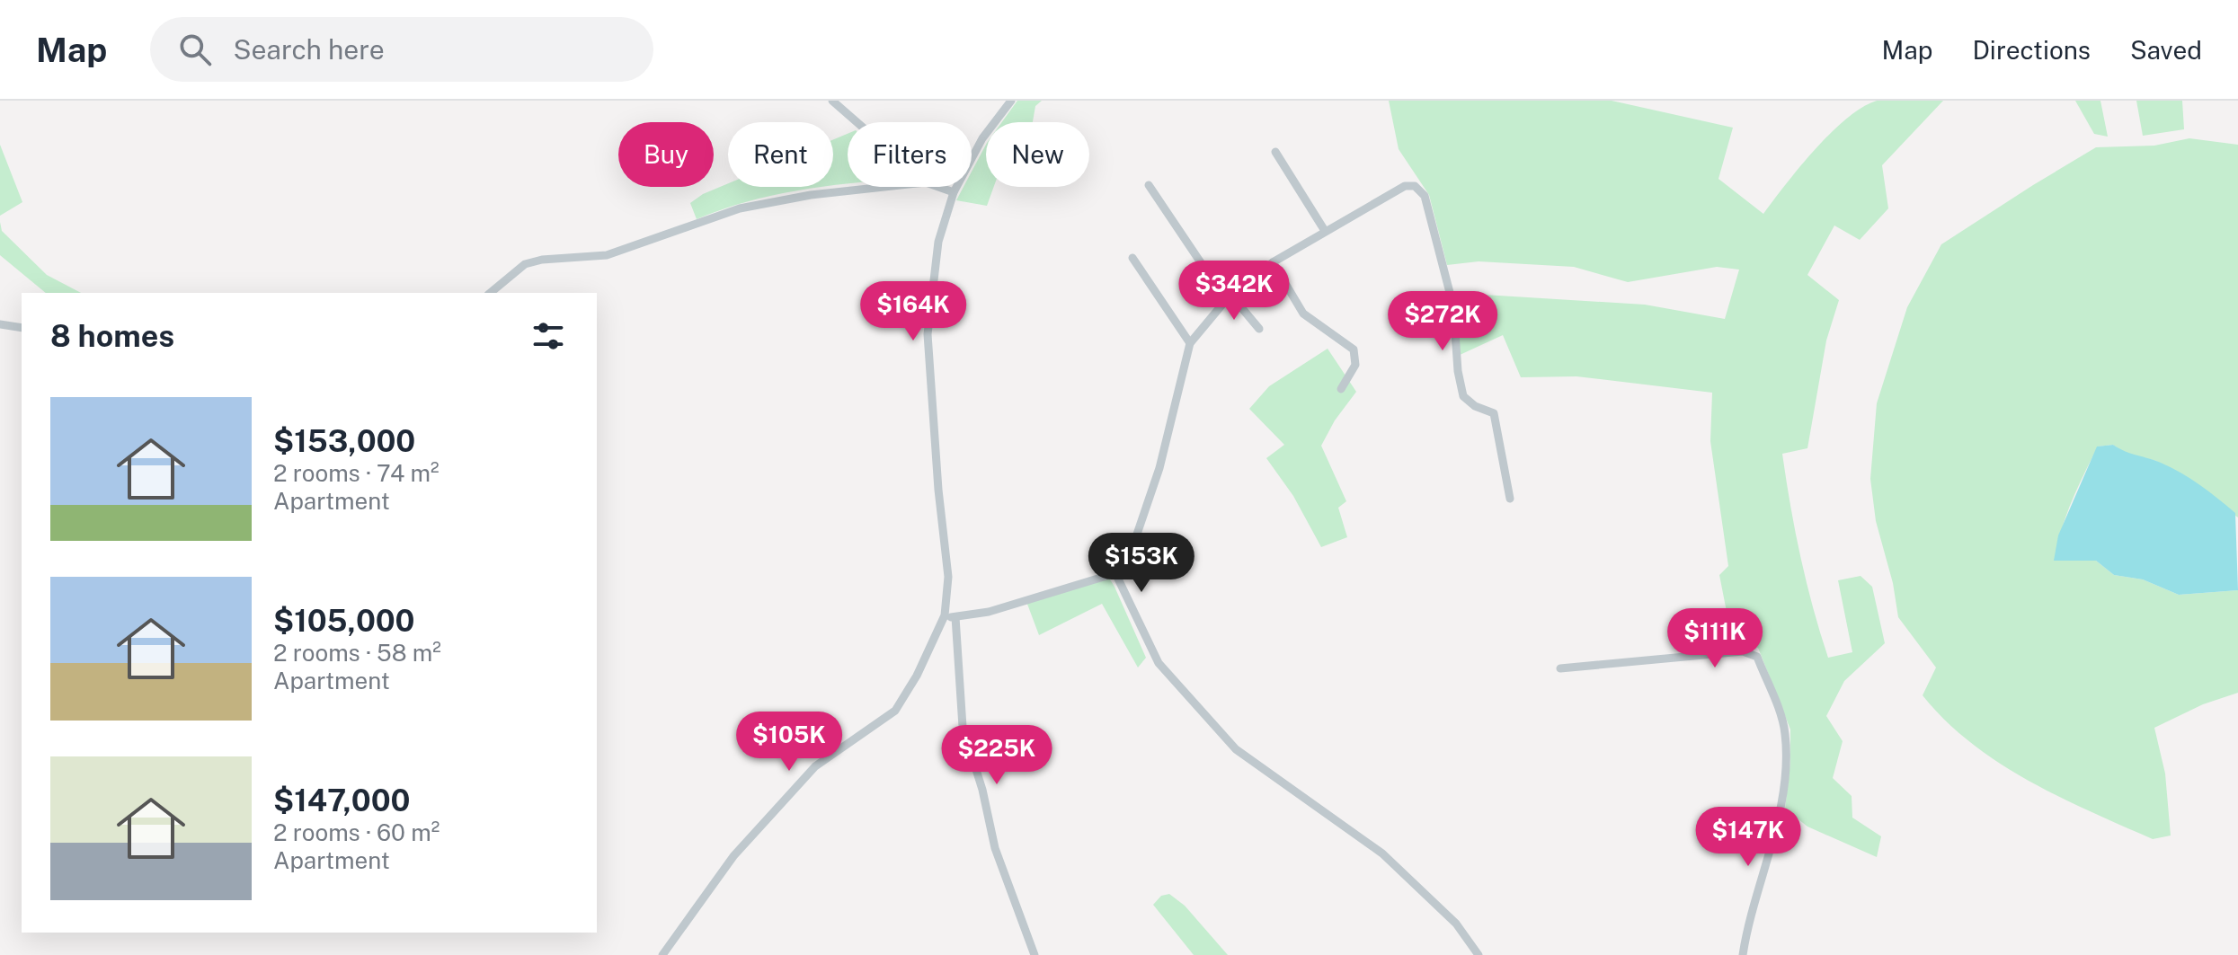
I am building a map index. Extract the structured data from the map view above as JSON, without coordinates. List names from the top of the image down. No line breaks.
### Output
{"page":{"header":"Map","search":"Search here","nav":["Map","Directions","Saved"],"chip":["Buy","Rent","Filters","New"],"price":["$342K","$164K","$272K","$153K","$111K","$105K","$225K","$147K"],"heading":"8 homes","list":[{"name":"$153,000","note":"2 rooms · 74 m² · Apartment"},{"name":"$105,000","note":"2 rooms · 58 m² · Apartment"},{"name":"$147,000","note":"2 rooms · 60 m² · Apartment"}]}}
